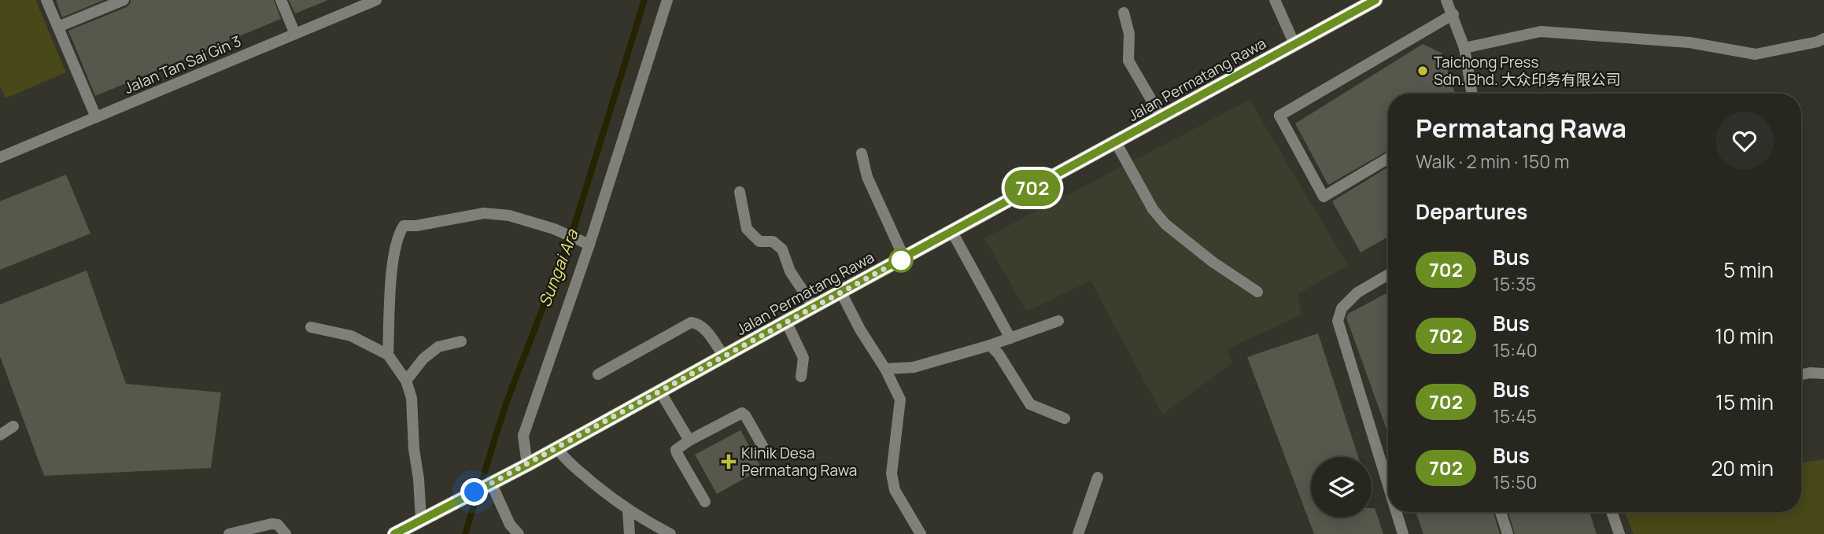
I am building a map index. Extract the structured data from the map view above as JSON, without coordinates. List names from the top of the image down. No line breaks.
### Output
{"streets":{"main road":["Jalan Permatang Rawa"],"street":["Jalan Tan Sai Gin 3"]},"water":["Sungai Ara"],"places":{"other":["Taichong Press Sdn. Bhd. 大众印务有限公司"],"health":["Klinik Desa Permatang Rawa"]},"lines":["bus line 702"],"page":{"on_map":"702","heading":[["Permatang Rawa","Walk · 2 min · 150 m"],"Departures"],"list":[{"mark":"702","name":"Bus","note":"15:35","value":"5 min"},{"mark":"702","name":"Bus","note":"15:40","value":"10 min"},{"mark":"702","name":"Bus","note":"15:45","value":"15 min"},{"mark":"702","name":"Bus","note":"15:50","value":"20 min"}]}}
